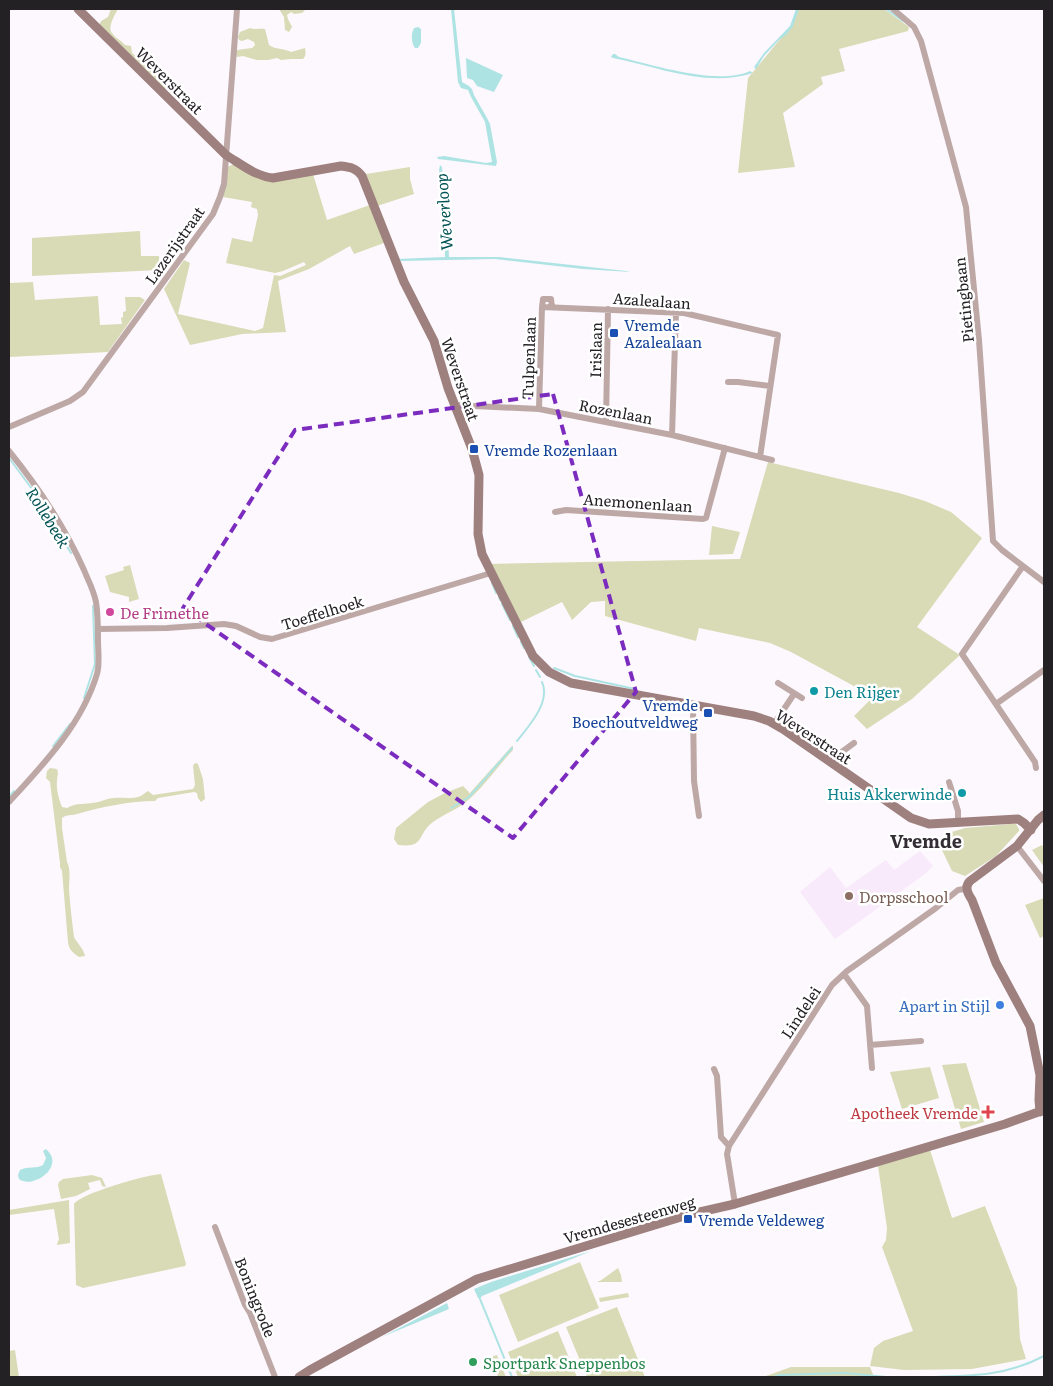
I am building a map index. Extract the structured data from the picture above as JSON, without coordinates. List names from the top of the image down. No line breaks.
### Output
{"streets":{"street":["Weverstraat","Lazerijstraat","Azalealaan","Pietingbaan","Irislaan","Tulpenlaan","Rozenlaan","Anemonenlaan","Toeffelhoek","Lindelei","Vremdesesteenweg","Boningrode"]},"crossings":[["Weverstraat","Lazerijstraat"],["Weverstraat","Rozenlaan"],["Weverstraat","Toeffelhoek"],["Azalealaan","Irislaan"],["Azalealaan","Tulpenlaan"],["Irislaan","Rozenlaan"],["Tulpenlaan","Rozenlaan"],["Rozenlaan","Anemonenlaan"]],"districts":["Vremde"],"water":["Weverloop","Rollebeek"],"places":{"transit":["Vremde Azalealaan","Vremde Rozenlaan","Vremde Boechoutveldweg","Vremde Veldeweg"],"other":["De Frimethe","Den Rijger","Huis Akkerwinde","Dorpsschool","Apart in Stijl","Sportpark Sneppenbos"],"health":["Apotheek Vremde"]}}
